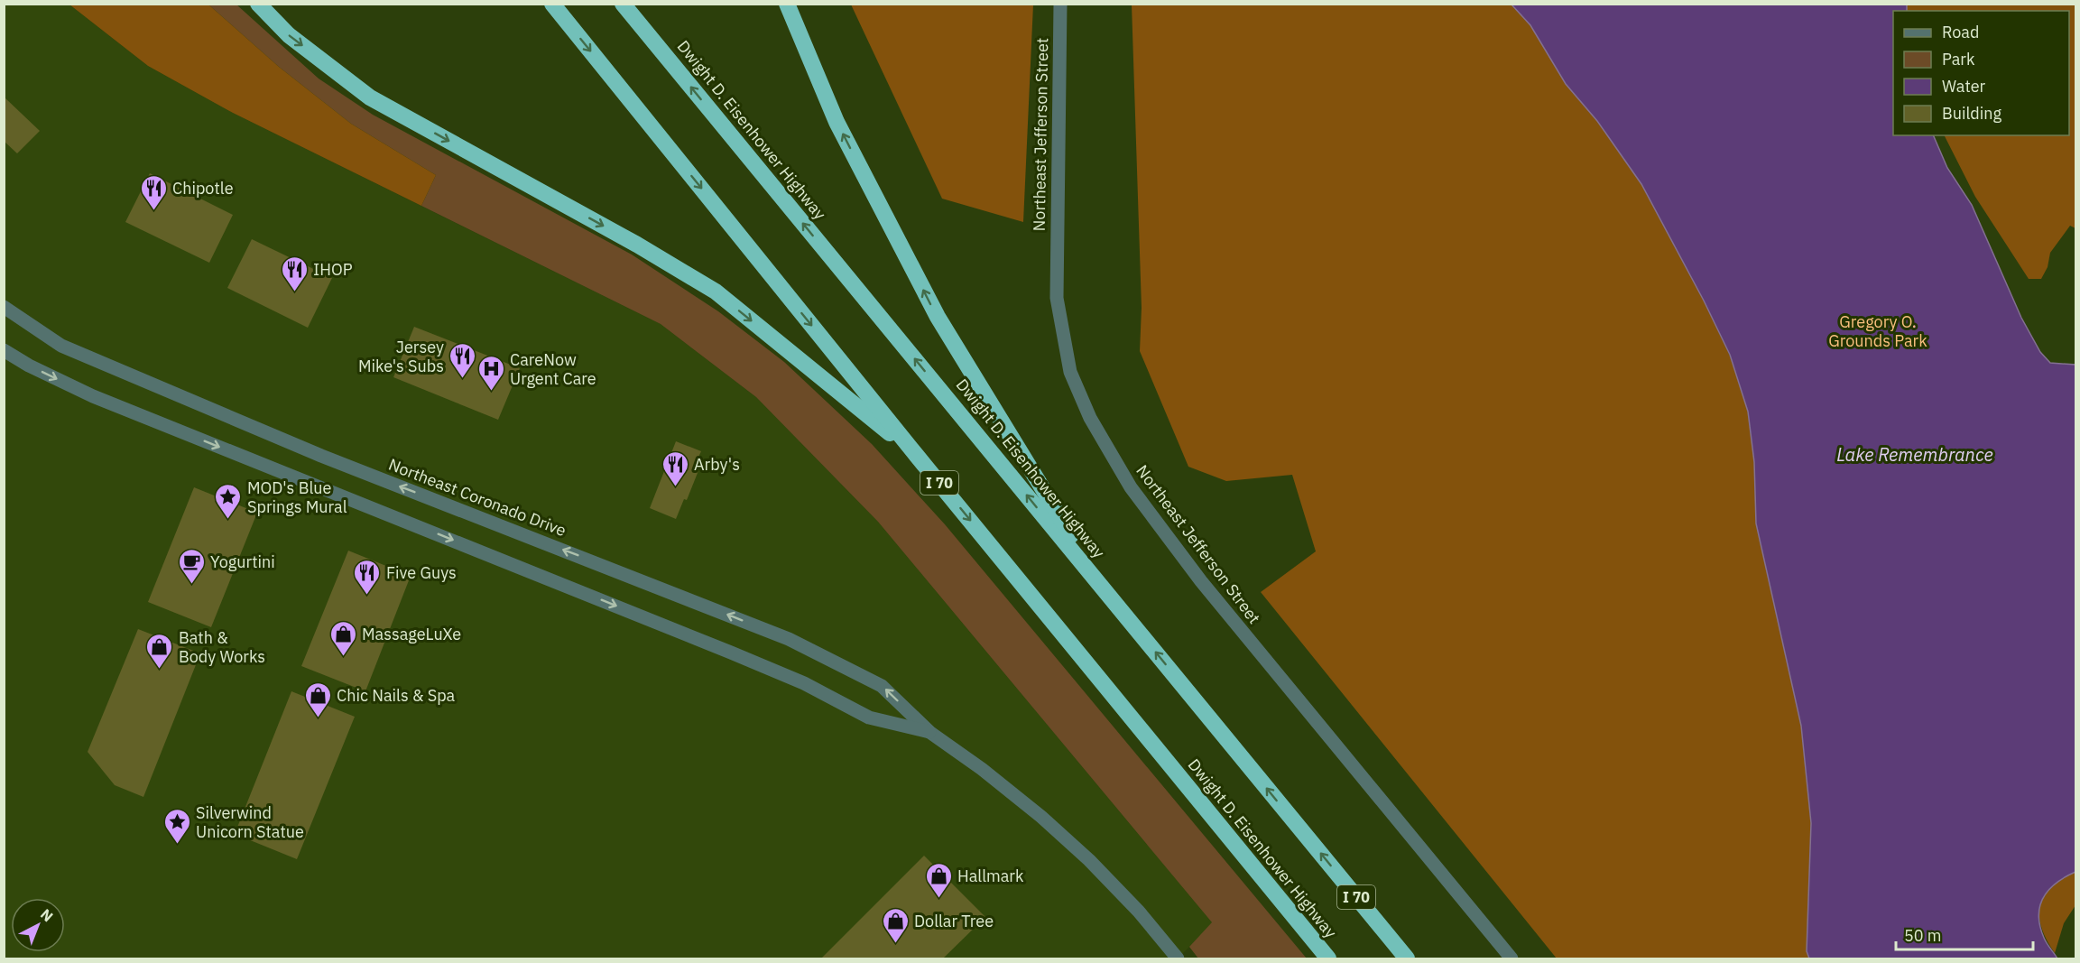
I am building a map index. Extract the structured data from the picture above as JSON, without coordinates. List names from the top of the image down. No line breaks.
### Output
{"streets":{"highway":["Dwight D. Eisenhower Highway","I 70"],"street":["Northeast Jefferson Street","Northeast Coronado Drive"]},"water":["Lake Remembrance"],"parks":["Gregory O. Grounds Park"],"places":{"restaurant":["Chipotle","IHOP","Jersey Mike's Subs","Arby's","Five Guys"],"hospital":["CareNow Urgent Care"],"place":["MOD's Blue Springs Mural","Silverwind Unicorn Statue"],"cafe":["Yogurtini"],"shop":["MassageLuXe","Bath & Body Works","Chic Nails & Spa","Hallmark","Dollar Tree"]},"legend":["Road","Park","Water","Building"],"scale_bar":"50 m","north":"top right"}
